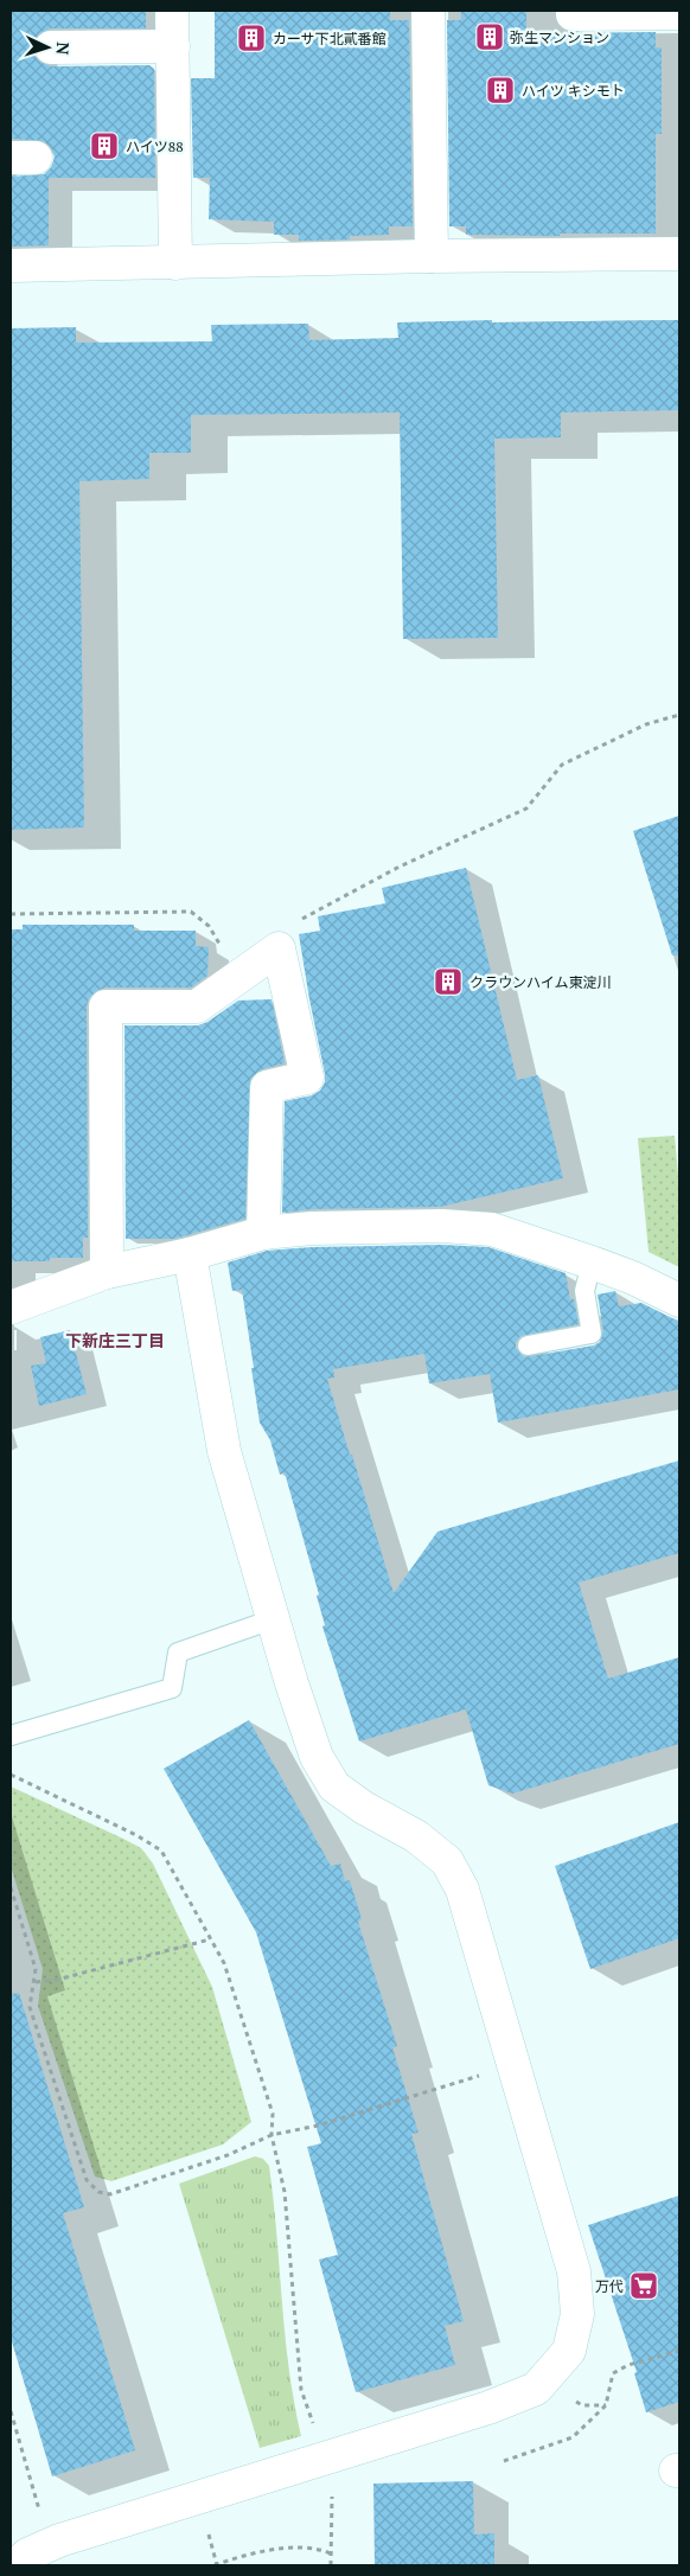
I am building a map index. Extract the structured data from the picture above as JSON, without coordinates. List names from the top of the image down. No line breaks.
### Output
{"districts":["下新庄三丁目"],"places":{"building":["弥生マンション","カーサ下北貳番館","ハイツ キシモト","ハイツ88","クラウンハイム東淀川"],"supermarket":["万代"]},"north":"right"}
